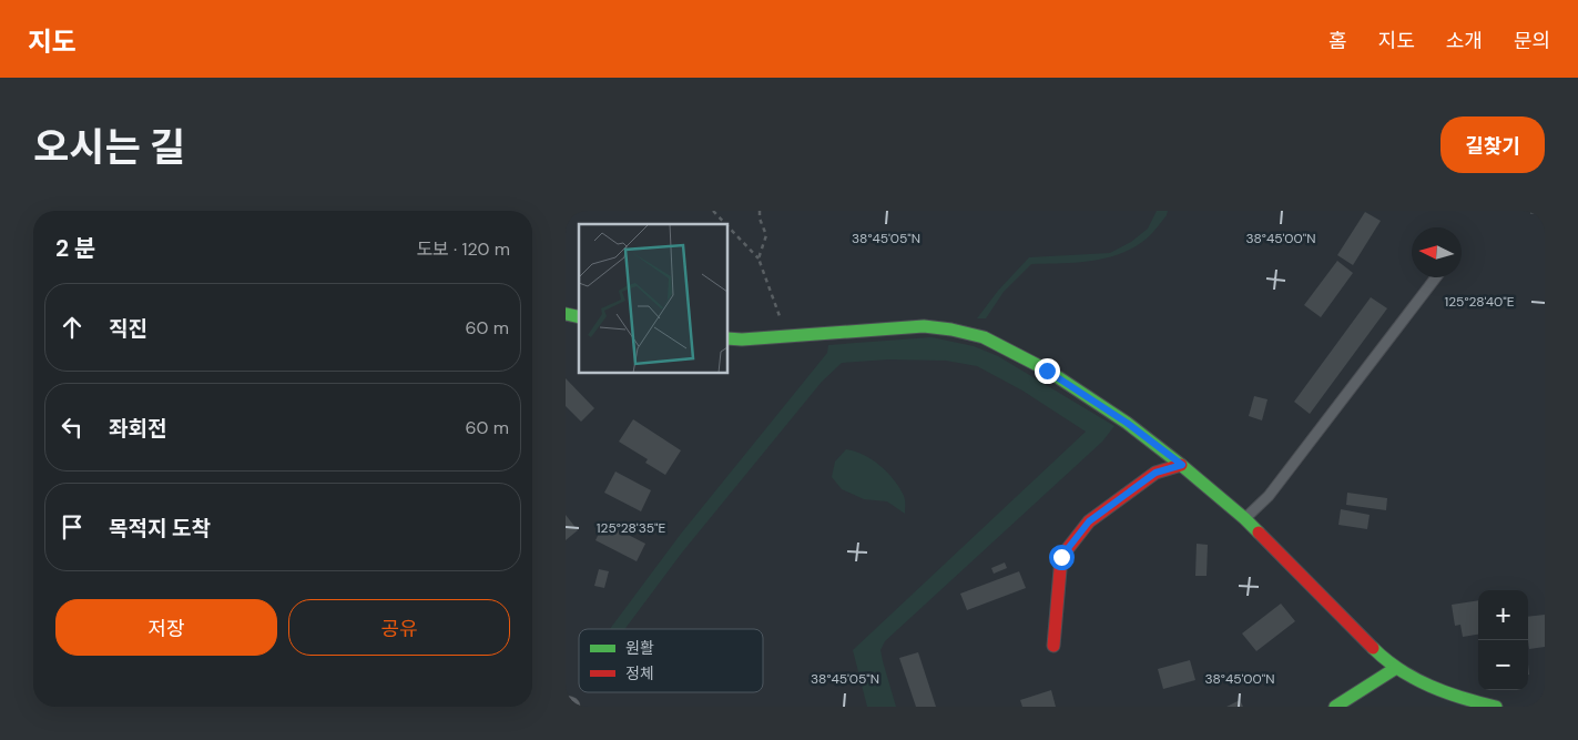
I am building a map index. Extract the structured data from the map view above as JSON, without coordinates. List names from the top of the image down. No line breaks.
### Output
{"legend":["원활","정체"],"north":"left","page":{"header":"지도","nav":["홈","지도","소개","문의"],"title":"오시는 길","buttons":["길찾기",["저장","공유"]],"heading":["2 분","도보 · 120 m"],"list":[["직진","60 m"],["좌회전","60 m"],"목적지 도착"],"map_buttons":["+","−"]},"coordinates":["38°45'05\"N","38°45'00\"N","125°28'40\"E","125°28'35\"E"]}
